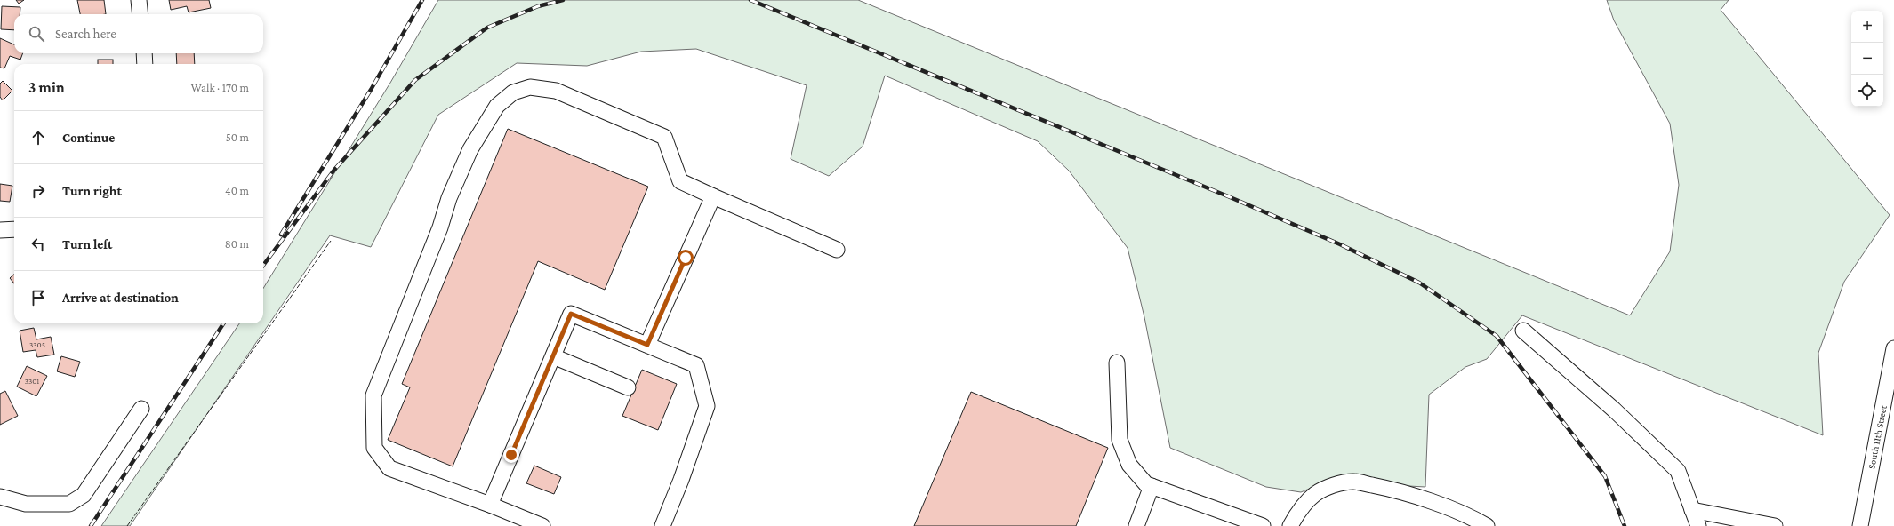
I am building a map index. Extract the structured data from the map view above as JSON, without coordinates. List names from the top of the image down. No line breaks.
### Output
{"streets":{"street":["South 11th Street"]},"house_numbers":["3305","3301"],"page":{"map_buttons":["+","−"],"search":"Search here","heading":["3 min","Walk · 170 m"],"list":[["Continue","50 m"],["Turn right","40 m"],["Turn left","80 m"],"Arrive at destination"]}}
